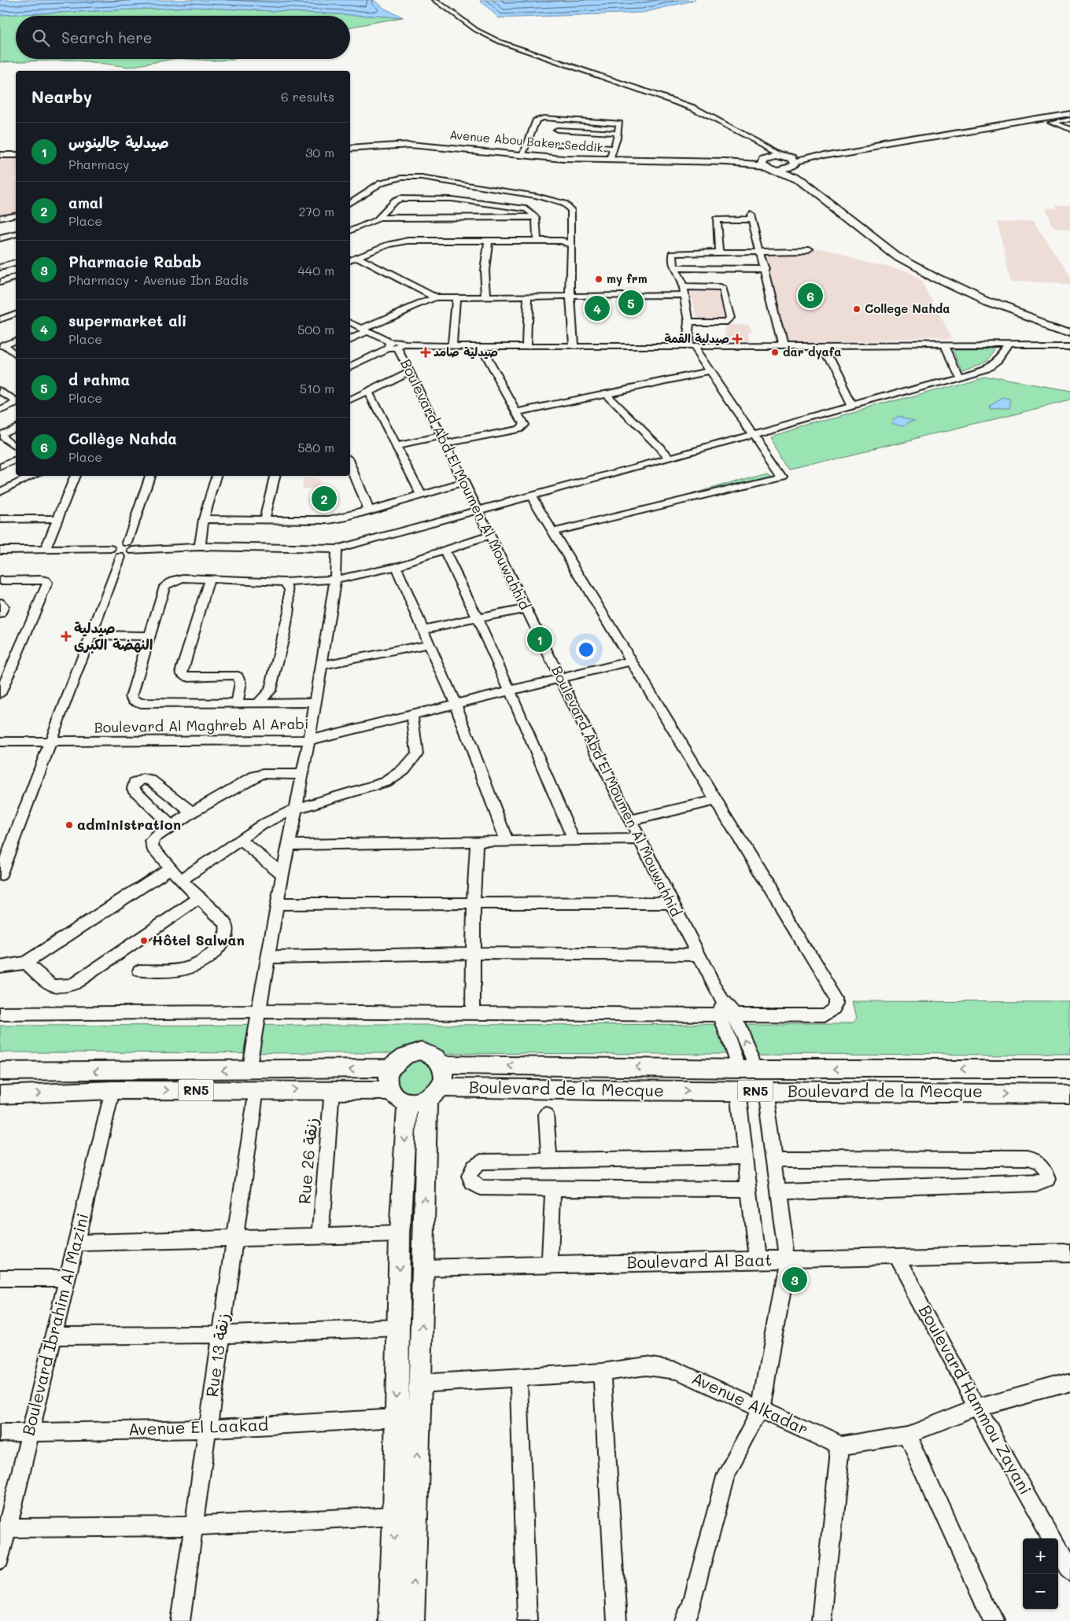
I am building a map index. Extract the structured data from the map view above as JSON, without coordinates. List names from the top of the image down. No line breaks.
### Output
{"streets":{"main road":["Avenue Abou Baker Seddik","Boulevard de la Mecque","RN5"],"street":["Boulevard Abd El Moumen Al Mouwahhid","Boulevard Al Maghreb Al Arabi","Rue 26 زنقة","Boulevard Al Baat","Boulevard Ibrahim Al Mazini","Rue 13 زنقة","Boulevard Hammou Zayani","Avenue Alkadar","Avenue El Laakad"]},"crossings":[["Boulevard Abd El Moumen Al Mouwahhid","Boulevard Al Maghreb Al Arabi"],["Boulevard Abd El Moumen Al Mouwahhid","Boulevard de la Mecque"],["Boulevard de la Mecque","RN5"],["Boulevard de la Mecque","Rue 26 زنقة"],["Boulevard de la Mecque","Boulevard Ibrahim Al Mazini"],["Boulevard de la Mecque","Rue 13 زنقة"],["Boulevard Al Baat","Boulevard Hammou Zayani"],["Boulevard Ibrahim Al Mazini","Avenue El Laakad"],["Rue 13 زنقة","Avenue El Laakad"]],"places":{"other":["my frm","College Nahda","dar dyafa","administration","Hôtel Salwan"],"health":["صيدلية القمة","صيدلية صامد","صيدلية النهضة الكبرى"]},"page":{"search":"Search here","heading":["Nearby","6 results"],"list":[{"mark":"1","name":"صيدلية جالينوس","note":"Pharmacy","value":"30 m"},{"mark":"2","name":"amal","note":"Place","value":"270 m"},{"mark":"3","name":"Pharmacie Rabab","note":"Pharmacy · Avenue Ibn Badis","value":"440 m"},{"mark":"4","name":"supermarket ali","note":"Place","value":"500 m"},{"mark":"5","name":"d rahma","note":"Place","value":"510 m"},{"mark":"6","name":"Collège Nahda","note":"Place","value":"580 m"}],"pins":["6","5","4","2","1","3"],"map_buttons":["+","−"]}}
